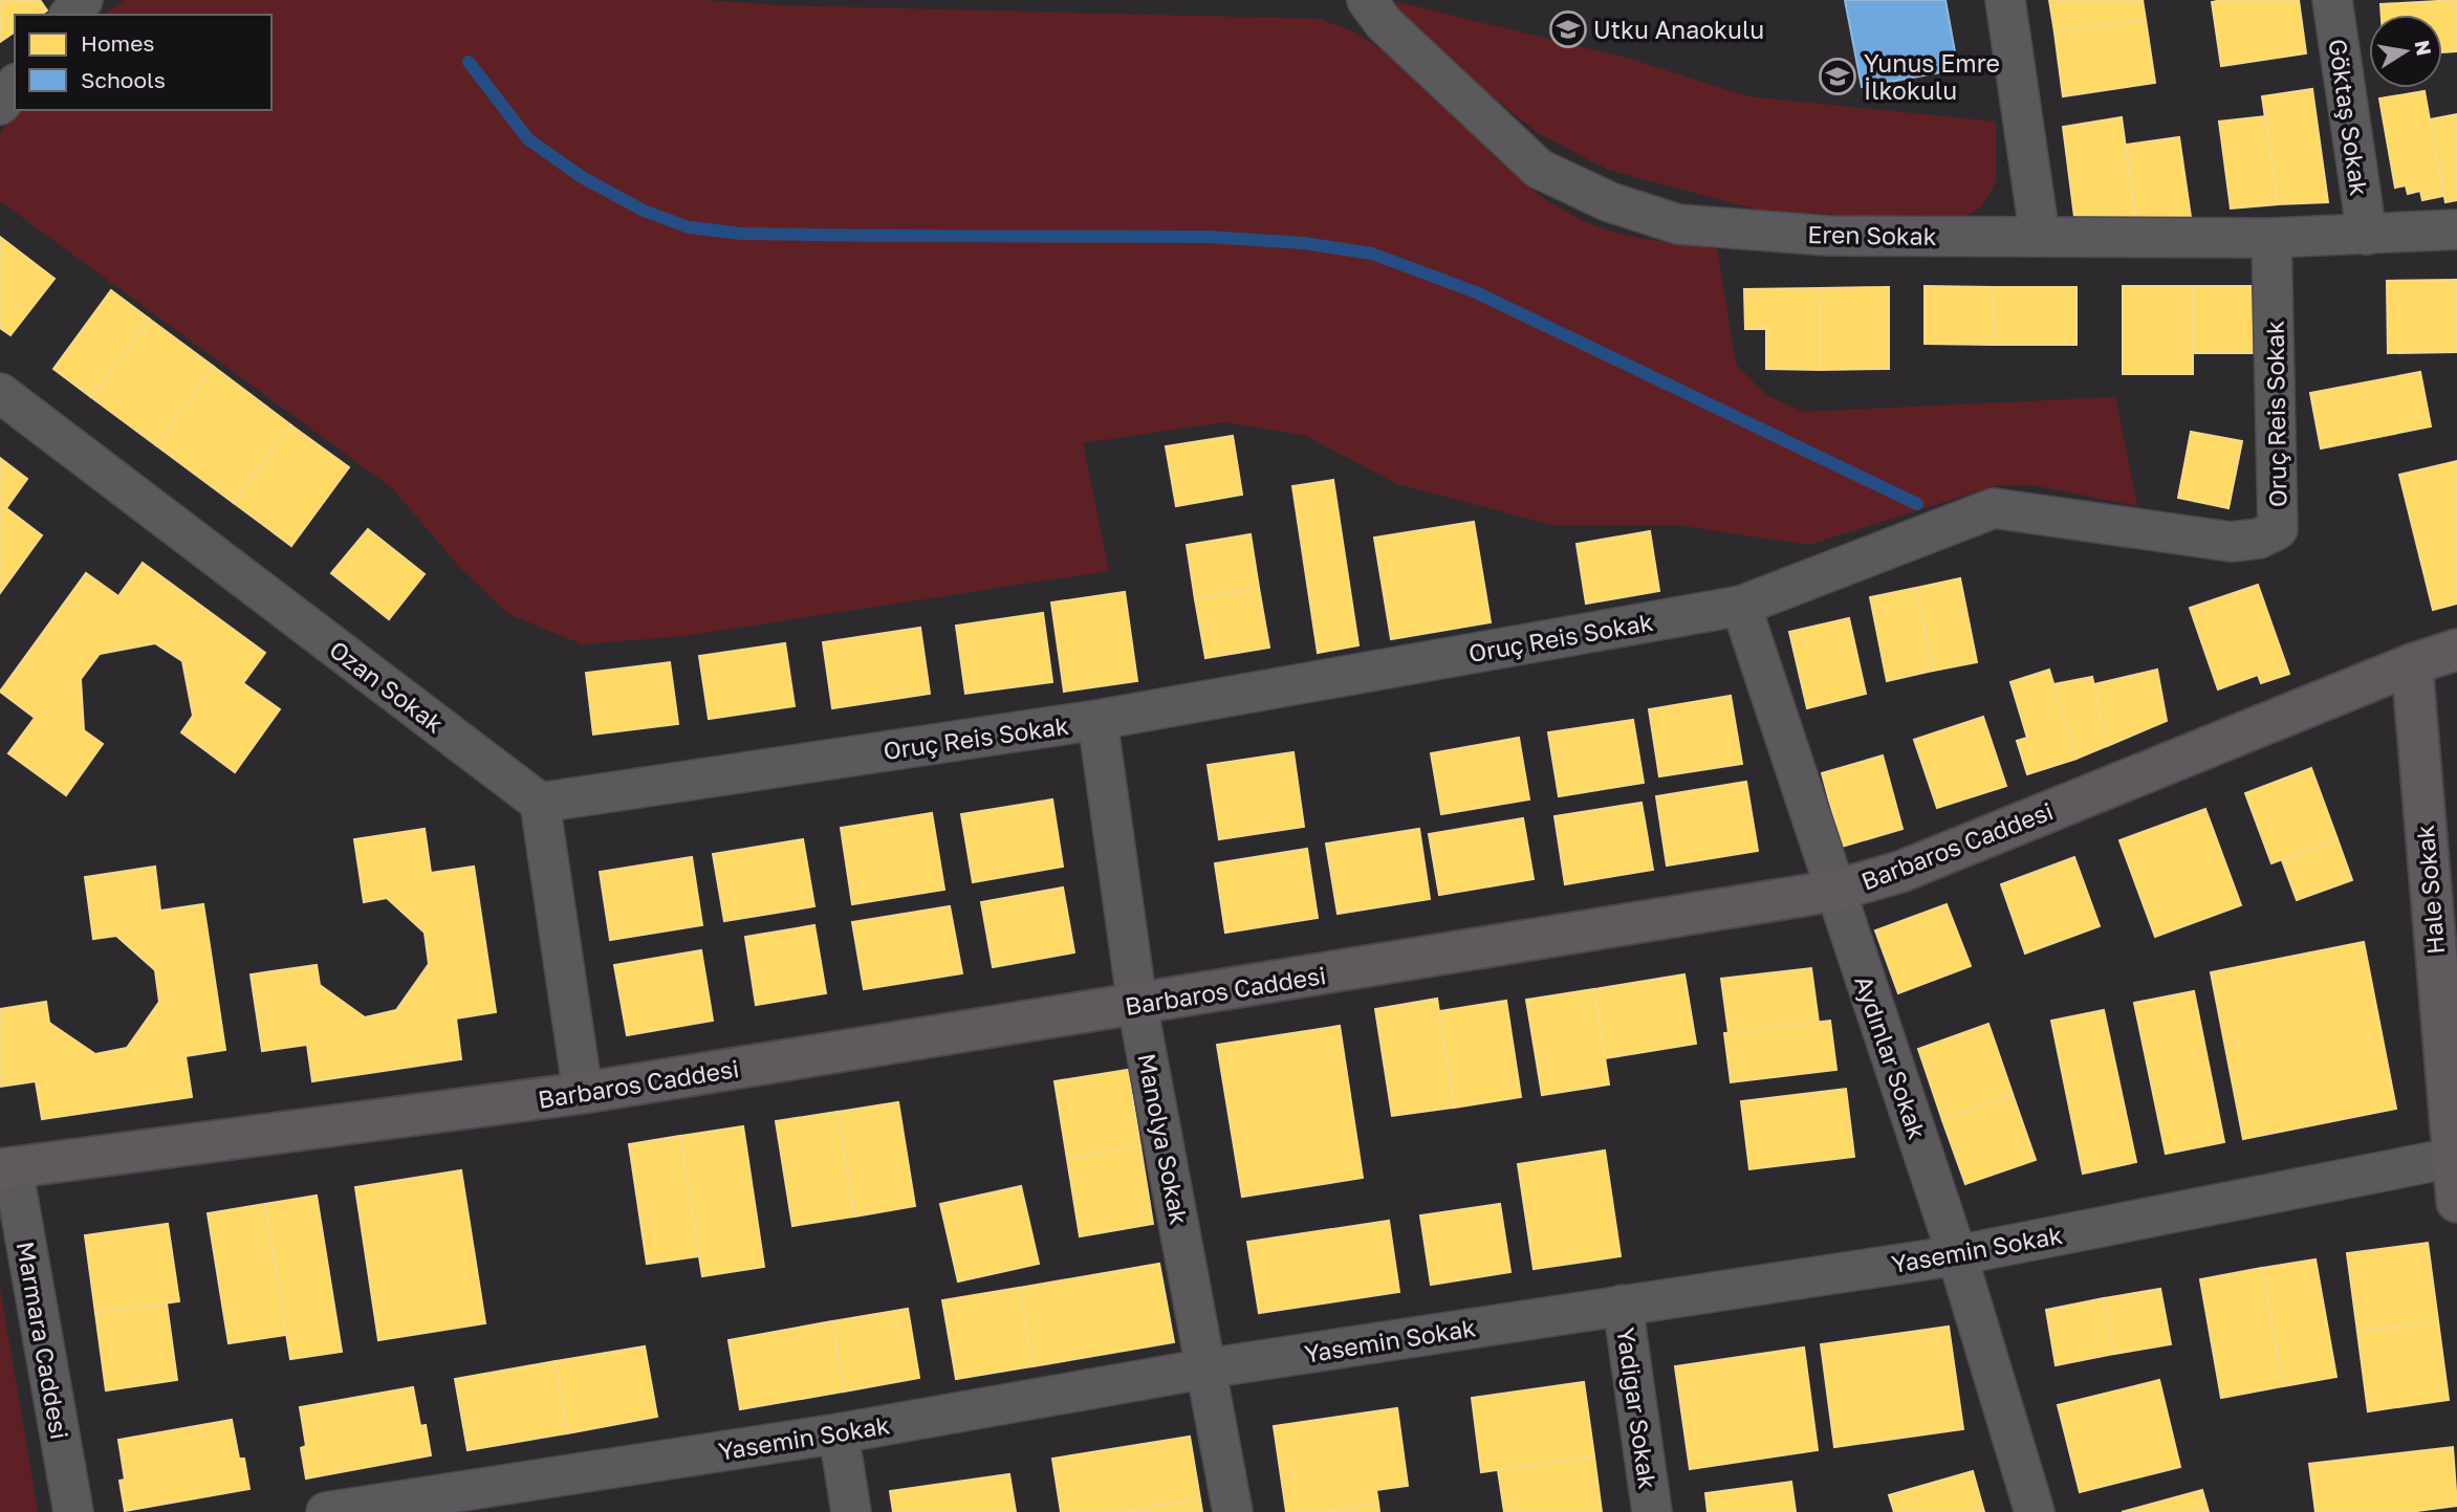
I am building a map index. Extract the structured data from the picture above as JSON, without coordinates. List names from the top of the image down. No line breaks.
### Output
{"streets":{"street":["Göktaş Sokak","Eren Sokak","Oruç Reis Sokak","Ozan Sokak","Barbaros Caddesi","Hale Sokak","Aydınlar Sokak","Manolya Sokak","Yasemin Sokak","Marmara Caddesi","Yadigar Sokak"]},"crossings":[["Göktaş Sokak","Eren Sokak"],["Eren Sokak","Oruç Reis Sokak"],["Oruç Reis Sokak","Ozan Sokak"],["Oruç Reis Sokak","Aydınlar Sokak"],["Oruç Reis Sokak","Manolya Sokak"],["Barbaros Caddesi","Hale Sokak"],["Barbaros Caddesi","Aydınlar Sokak"],["Barbaros Caddesi","Manolya Sokak"],["Barbaros Caddesi","Marmara Caddesi"],["Hale Sokak","Yasemin Sokak"],["Aydınlar Sokak","Yasemin Sokak"],["Manolya Sokak","Yasemin Sokak"],["Yasemin Sokak","Yadigar Sokak"]],"places":{"school or university":["Utku Anaokulu","Yunus Emre İlkokulu"]},"legend":["Homes","Schools"],"north":"right"}
